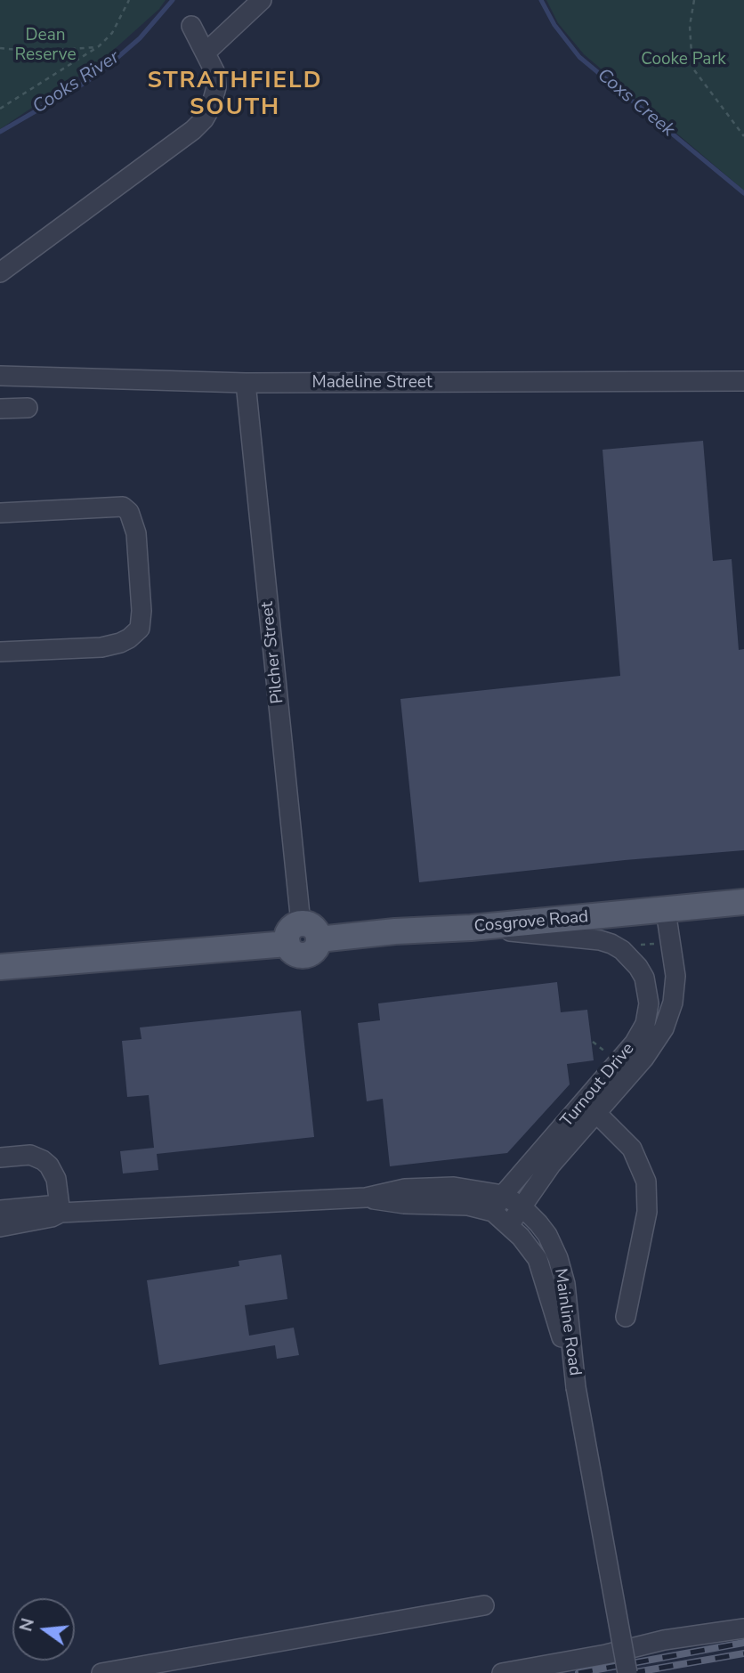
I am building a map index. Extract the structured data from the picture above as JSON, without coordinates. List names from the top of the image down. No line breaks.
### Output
{"streets":{"main road":["Cosgrove Road"],"street":["Madeline Street","Pilcher Street","Turnout Drive","Mainline Road"]},"crossings":[["Madeline Street","Pilcher Street"],["Pilcher Street","Cosgrove Road"],["Cosgrove Road","Turnout Drive"],["Turnout Drive","Mainline Road"]],"districts":["STRATHFIELD SOUTH"],"water":["Cooks River","Coxs Creek"],"parks":["Dean Reserve","Cooke Park"],"north":"left"}
